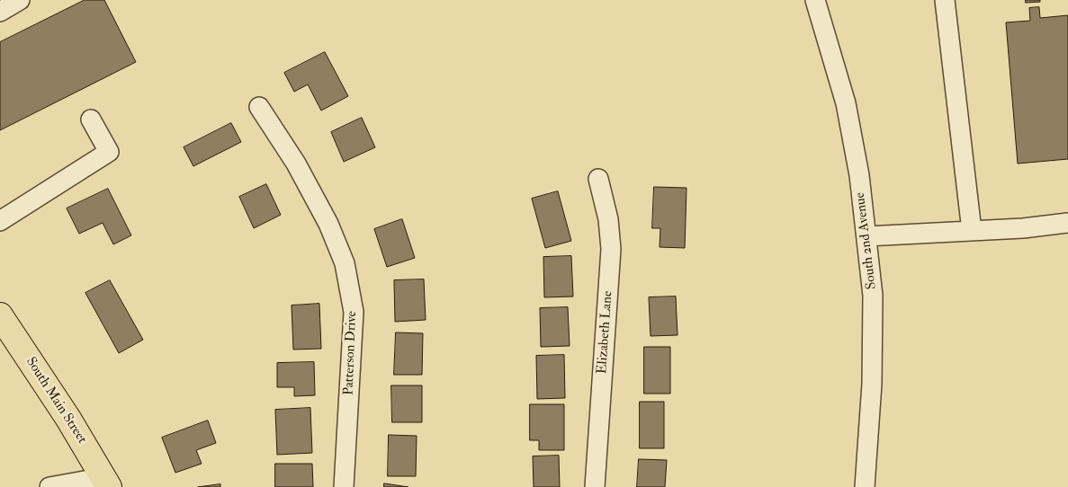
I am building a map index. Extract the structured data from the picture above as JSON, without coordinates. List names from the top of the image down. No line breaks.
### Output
{"streets":{"main road":["South Main Street"],"street":["South 2nd Avenue","Elizabeth Lane","Patterson Drive"]}}
